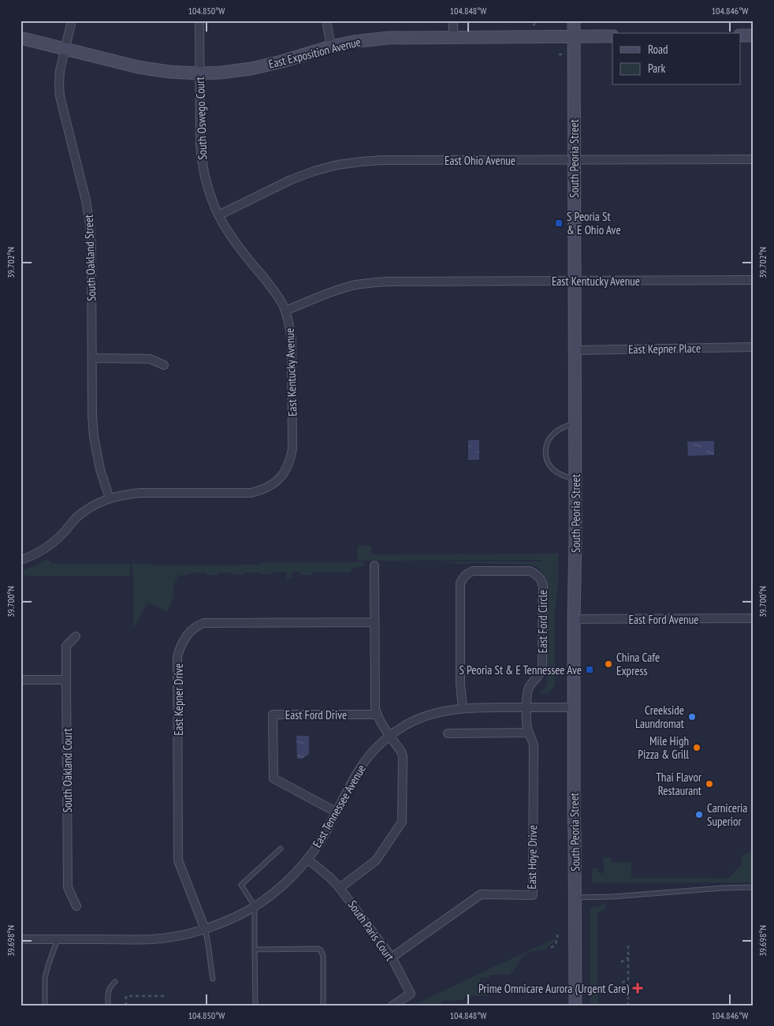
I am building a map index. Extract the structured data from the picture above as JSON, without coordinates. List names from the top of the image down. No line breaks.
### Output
{"streets":{"main road":["East Exposition Avenue","South Peoria Street"],"street":["South Oswego Court","East Ohio Avenue","South Oakland Street","East Kentucky Avenue","East Kepner Place","East Ford Avenue","East Ford Circle","East Kepner Drive","East Ford Drive","South Oakland Court","East Tennessee Avenue","East Hoye Drive","South Paris Court"]},"crossings":[["East Exposition Avenue","South Oswego Court"],["East Exposition Avenue","South Peoria Street"],["East Exposition Avenue","South Oakland Street"],["South Oswego Court","East Ohio Avenue"],["South Oswego Court","East Kentucky Avenue"],["South Peoria Street","East Ohio Avenue"],["South Peoria Street","East Kentucky Avenue"],["South Peoria Street","East Kepner Place"],["South Peoria Street","East Ford Avenue"],["South Peoria Street","East Tennessee Avenue"],["South Oakland Street","East Kentucky Avenue"],["East Ford Circle","East Tennessee Avenue"],["East Ford Circle","East Hoye Drive"],["East Kepner Drive","East Tennessee Avenue"],["East Ford Drive","East Tennessee Avenue"],["East Tennessee Avenue","East Hoye Drive"],["East Tennessee Avenue","South Paris Court"],["East Hoye Drive","South Paris Court"]],"places":{"transit":["S Peoria St & E Ohio Ave","S Peoria St & E Tennessee Ave"],"other":["China Cafe Express","Creekside Laundromat","Mile High Pizza & Grill","Thai Flavor Restaurant","Carniceria Superior"],"health":["Prime Omnicare Aurora (Urgent Care)"]},"legend":["Road","Park"],"coordinates":["104.850°W","104.848°W","104.846°W","39.702°N","39.700°N","39.698°N"]}
